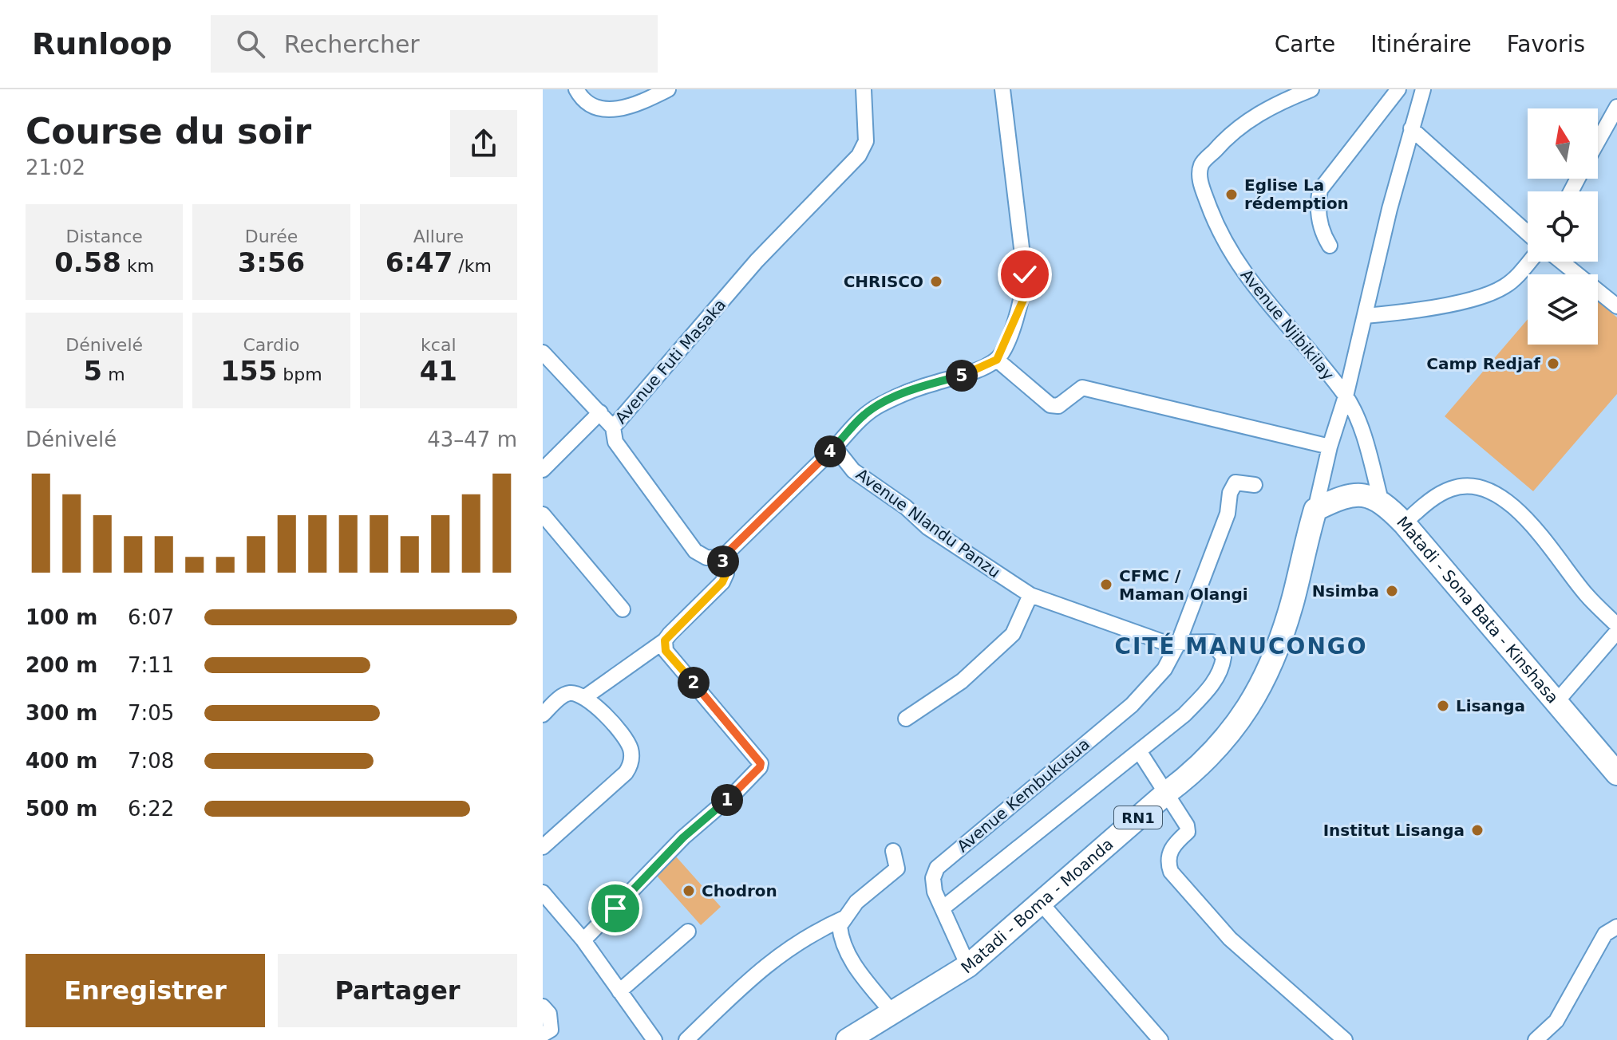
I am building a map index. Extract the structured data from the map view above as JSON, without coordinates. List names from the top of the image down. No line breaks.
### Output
{"streets":{"highway":["Matadi - Sona Bata - Kinshasa","RN1","Matadi - Boma - Moanda"],"street":["Avenue Njibikilay","Avenue Futi Masaka","Avenue Nlandu Panzu","Avenue Kembukusua"]},"crossings":[["Avenue Njibikilay","Matadi - Sona Bata - Kinshasa"],["Avenue Nlandu Panzu","Avenue Kembukusua"],["Avenue Kembukusua","Matadi - Boma - Moanda"]],"districts":["CITÉ MANUCONGO"],"places":["Eglise La rédemption","CHRISCO","Camp Redjaf","CFMC / Maman Olangi","Nsimba","Lisanga","Institut Lisanga","Chodron"],"north":"top","page":{"header":"Runloop","search":"Rechercher","nav":["Carte","Itinéraire","Favoris"],"heading":["Course du soir","21:02"],"stats":[["Distance","0.58 km"],["Durée","3:56"],["Allure","6:47 /km"],["Dénivelé","5 m"],["Cardio","155 bpm"],["kcal","41"]],"pins":["5","4","3","2","1"],"chart":["Dénivelé","43–47 m"],"list":[{"name":"100 m","note":"6:07"},{"name":"200 m","note":"7:11"},{"name":"300 m","note":"7:05"},{"name":"400 m","note":"7:08"},{"name":"500 m","note":"6:22"}],"buttons":["Enregistrer","Partager"]}}
